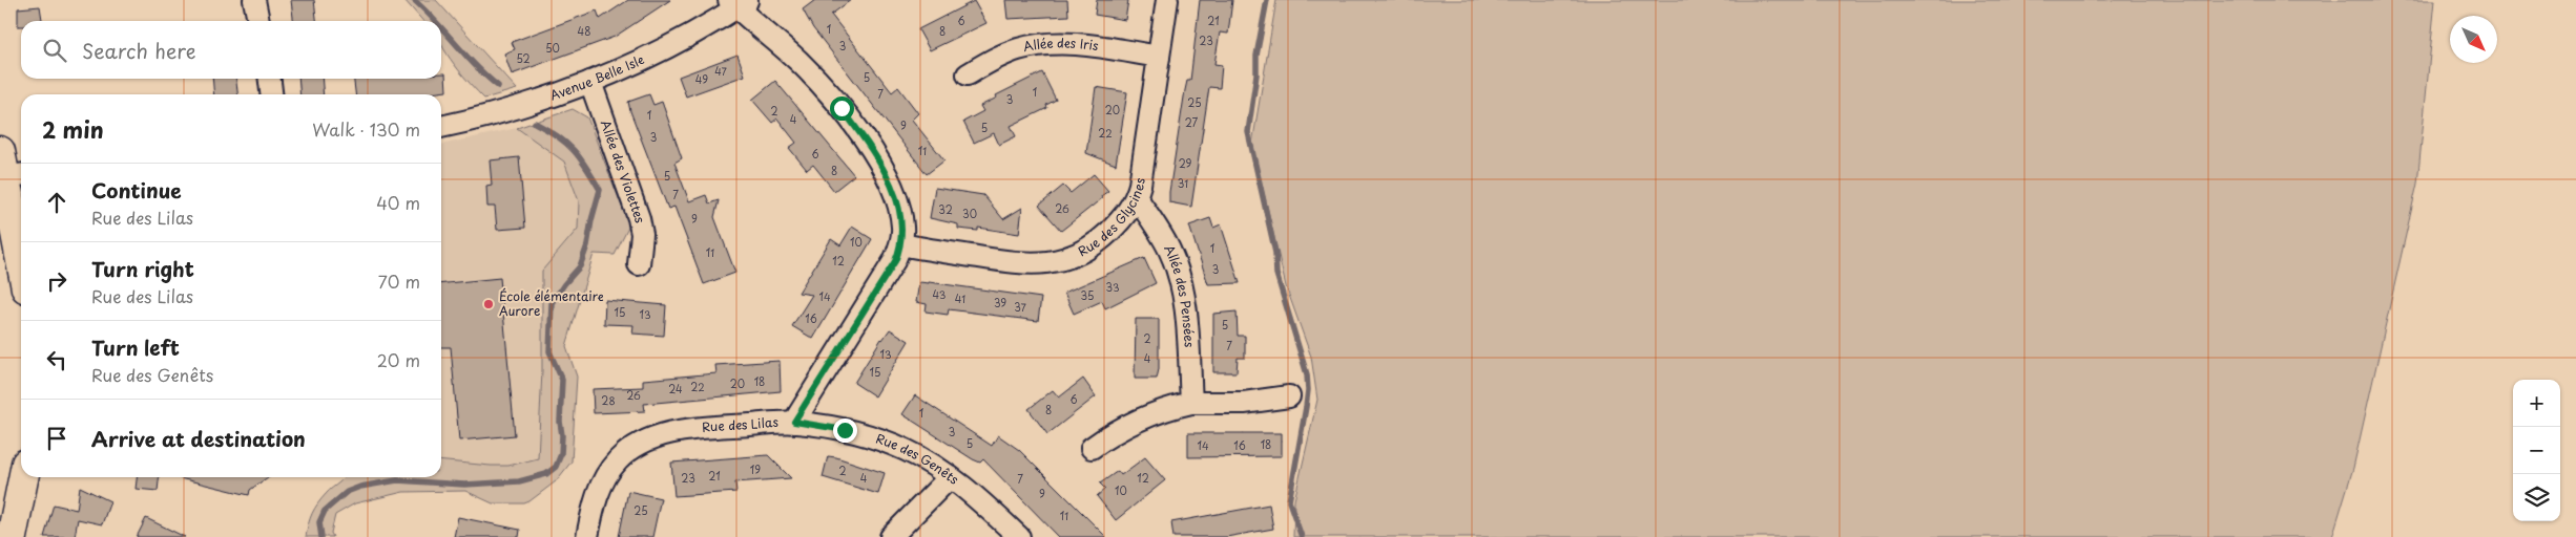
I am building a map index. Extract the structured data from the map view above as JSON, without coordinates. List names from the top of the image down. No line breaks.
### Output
{"streets":{"street":["Allée des Iris","Avenue Belle Isle","Allée des Violettes","Rue des Glycines","Allée des Pensées","Rue des Lilas","Rue des Genêts"]},"crossings":[["Allée des Iris","Rue des Glycines"],["Avenue Belle Isle","Allée des Violettes"],["Avenue Belle Isle","Rue des Lilas"],["Rue des Glycines","Allée des Pensées"],["Rue des Glycines","Rue des Lilas"],["Rue des Lilas","Rue des Genêts"]],"places":["École élémentaire Aurore"],"house_numbers":["6","21","1","48","8","23","3","50","52","47","5","49","1","7","3","25","20","2","1","4","27","9","5","22","3","11","6","29","8","5","31","7","26","32","30","9","10","1","11","12","3","33","43","35","14","41","39","37","15","13","16","5","2","7","13","4","15","18","20","22","24","26","6","28","8","1","3","5","18","14","16","19","2","21","23","4","12","7","10","9","25","11"],"north":"bottom right","page":{"search":"Search here","heading":["2 min","Walk · 130 m"],"list":[["Continue","Rue des Lilas","40 m"],["Turn right","Rue des Lilas","70 m"],["Turn left","Rue des Genêts","20 m"],"Arrive at destination"],"map_buttons":["+","−"]}}
